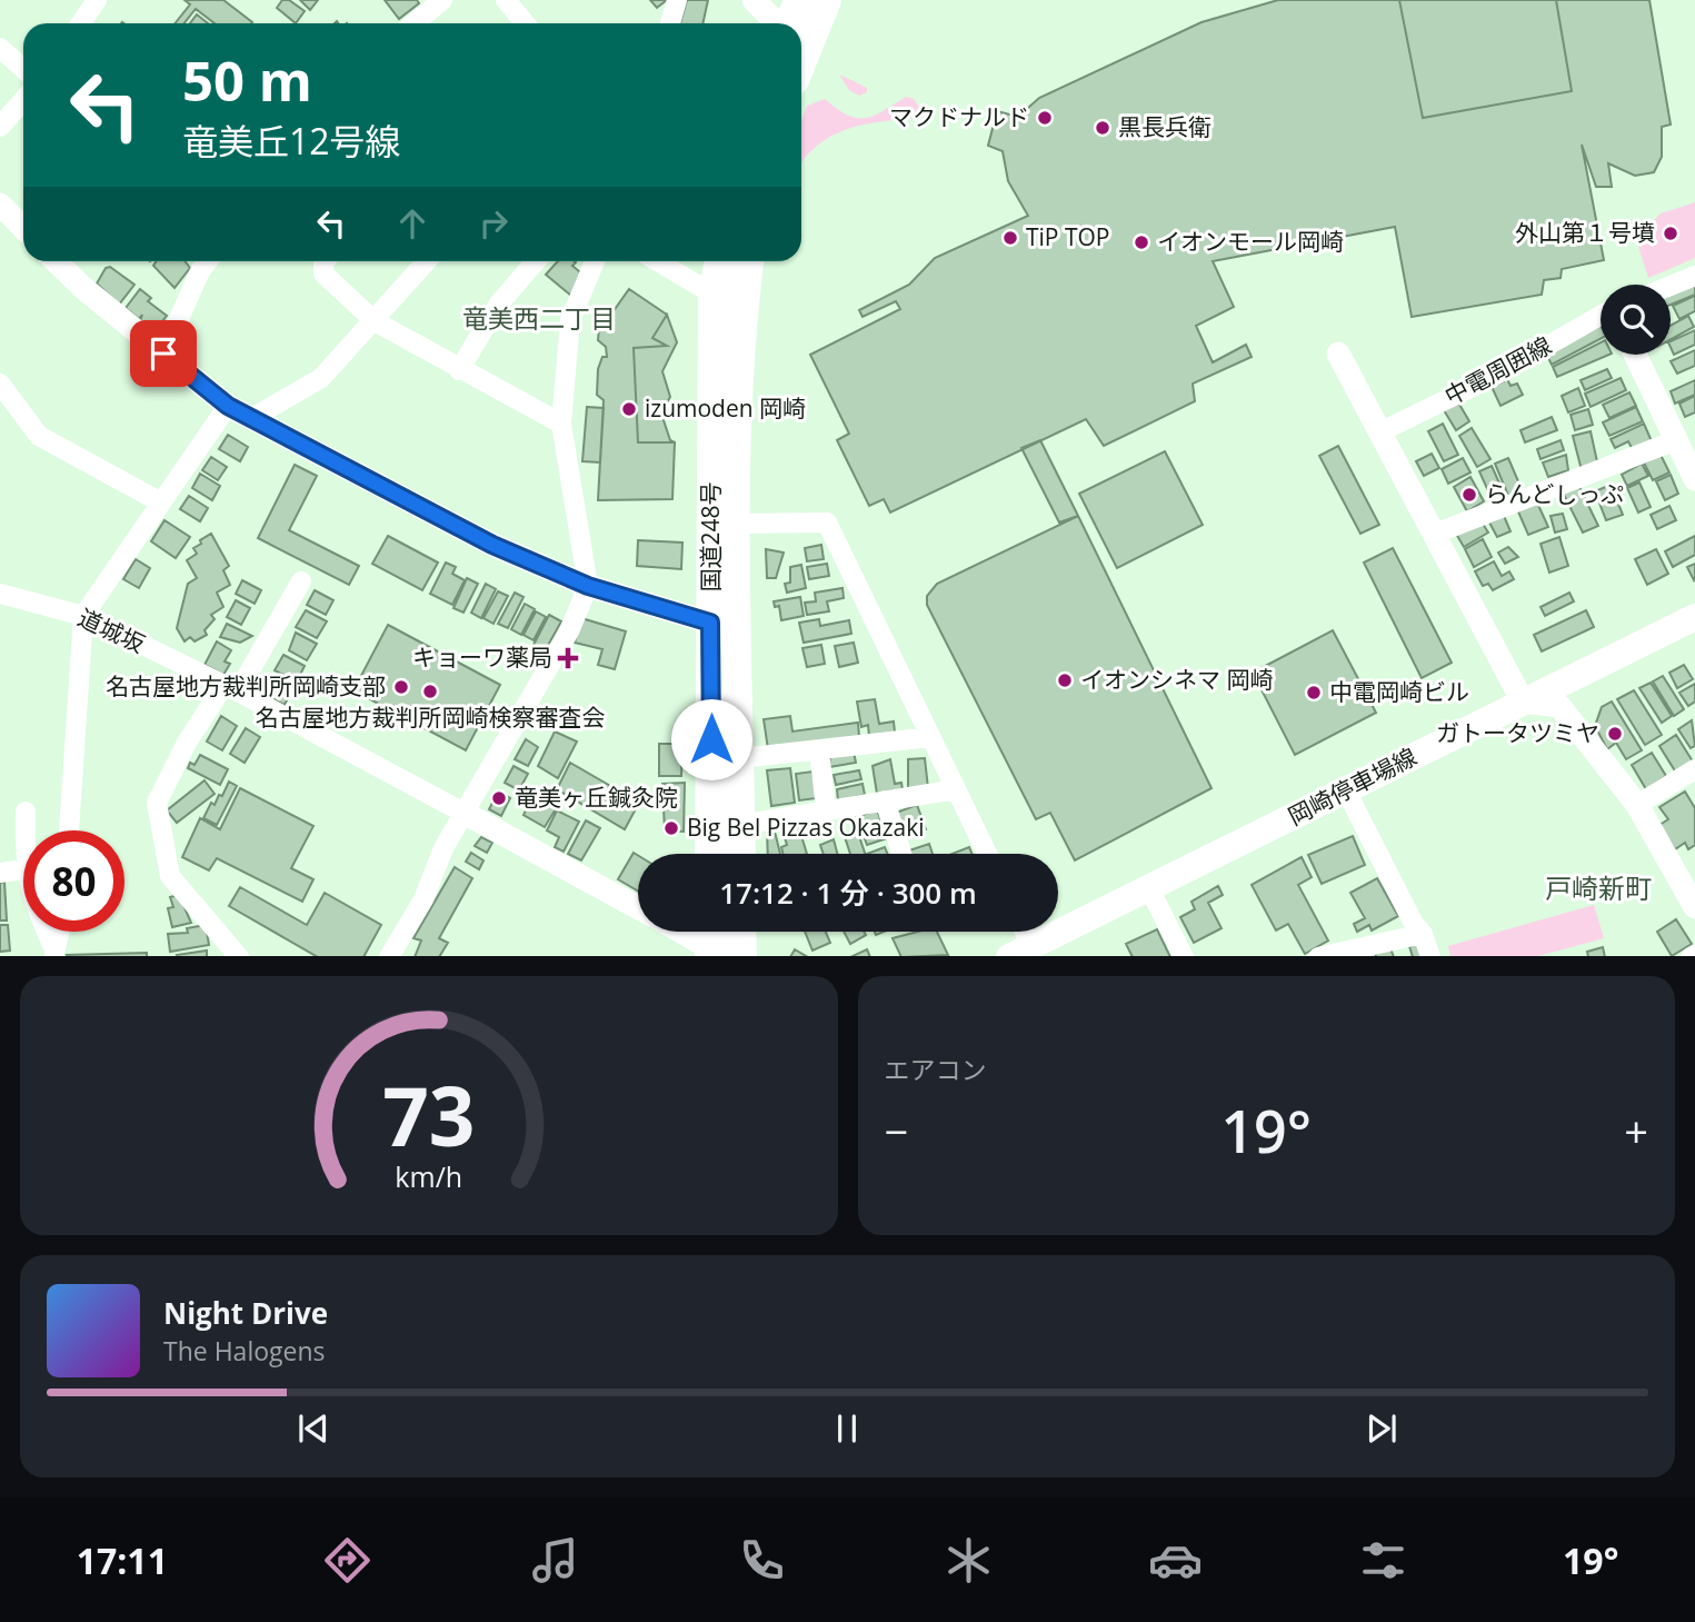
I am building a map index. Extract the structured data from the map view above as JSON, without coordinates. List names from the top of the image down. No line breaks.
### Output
{"streets":{"highway":["国道248号"],"main road":["岡崎停車場線"],"street":["中電周囲線","道城坂"]},"districts":["竜美西二丁目","戸崎新町"],"places":{"other":["マクドナルド","黒長兵衛","外山第１号墳","TiP TOP","イオンモール岡崎","izumoden 岡崎","らんどしっぷ","イオンシネマ 岡崎","名古屋地方裁判所岡崎支部","名古屋地方裁判所岡崎検察審査会","中電岡崎ビル","ガトータツミヤ","竜美ヶ丘鍼灸院","Big Bel Pizzas Okazaki"],"health":["キョーワ薬局"]},"page":{"turn":["50 m","竜美丘12号線"],"limit":"80","trip":"17:12 · 1 分 · 300 m","tile":"エアコン","heat":["−","19°","+"],"song":["Night Drive","The Halogens"],"tabs":["17:11","19°"],"gauge":["73","km/h"]}}
